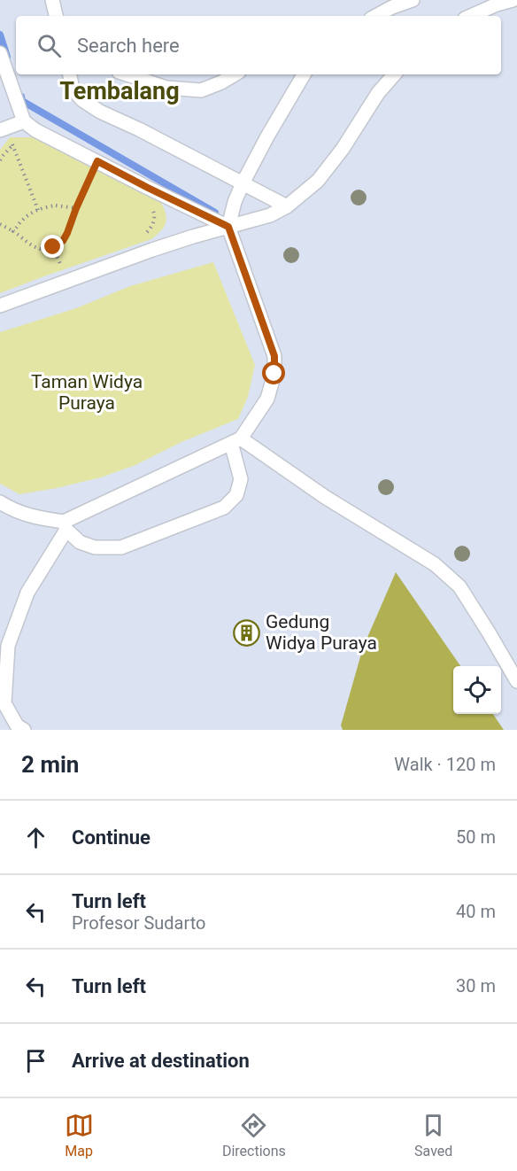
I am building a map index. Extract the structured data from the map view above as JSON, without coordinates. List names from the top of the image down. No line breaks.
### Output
{"districts":["Tembalang"],"parks":["Taman Widya Puraya"],"places":{"building":["Gedung Widya Puraya"]},"page":{"search":"Search here","heading":["2 min","Walk · 120 m"],"list":[["Continue","50 m"],["Turn left","Profesor Sudarto","40 m"],["Turn left","30 m"],"Arrive at destination"],"nav":["Map","Directions","Saved"]}}
